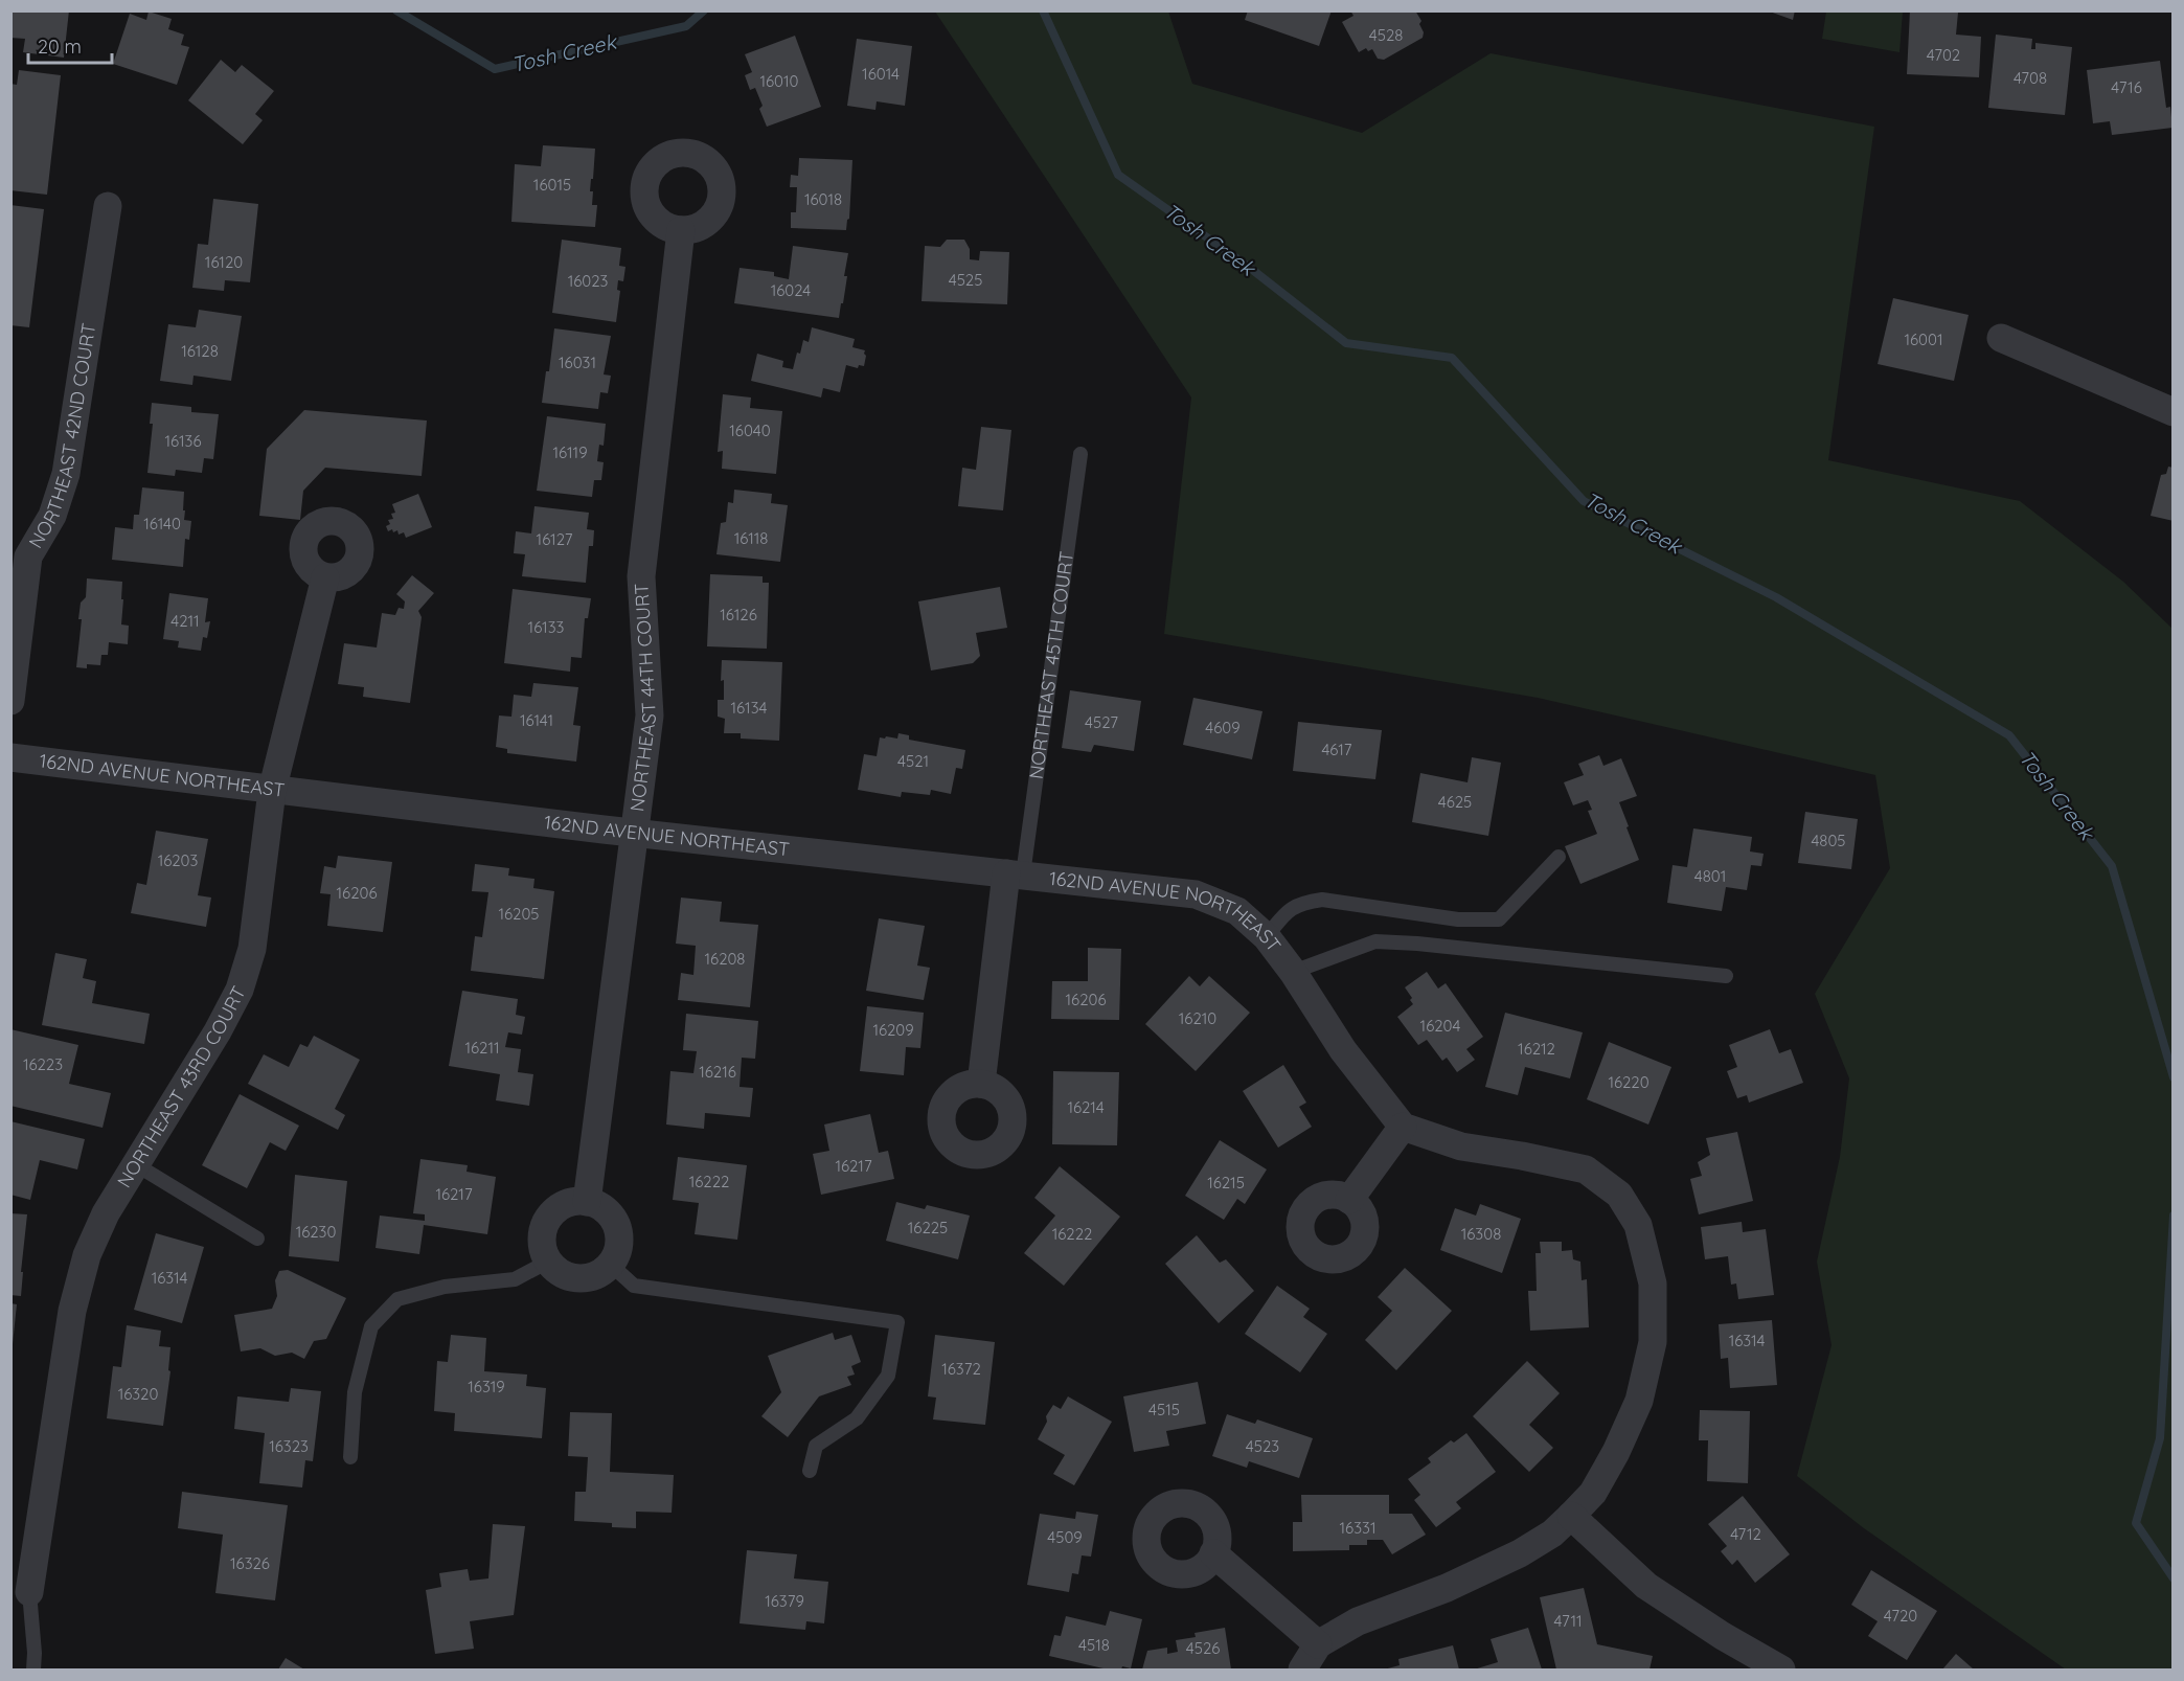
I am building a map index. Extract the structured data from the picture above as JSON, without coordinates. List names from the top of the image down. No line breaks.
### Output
{"streets":{"street":["NORTHEAST 42ND COURT","NORTHEAST 45TH COURT","NORTHEAST 44TH COURT","162ND AVENUE NORTHEAST","NORTHEAST 43RD COURT"]},"crossings":[["NORTHEAST 45TH COURT","162ND AVENUE NORTHEAST"],["NORTHEAST 44TH COURT","162ND AVENUE NORTHEAST"],["162ND AVENUE NORTHEAST","NORTHEAST 43RD COURT"]],"water":["Tosh Creek"],"house_numbers":["4528","4702","16014","4708","16010","4716","16015","16018","16120","4525","16023","16024","16001","16128","16031","16040","16136","16119","16140","16118","16127","16126","4211","16133","16134","16141","4527","4609","4617","4521","4625","4805","16203","4801","16206","16205","16208","16206","16210","16204","16209","16211","16212","16223","16216","16220","16214","16217","16222","16215","16217","16225","16230","16222","16308","16314","16314","16372","16319","16320","4515","16323","4523","16331","4712","4509","16326","16379","4720","4711","4518","4526"],"scale_bar":"20 m"}
